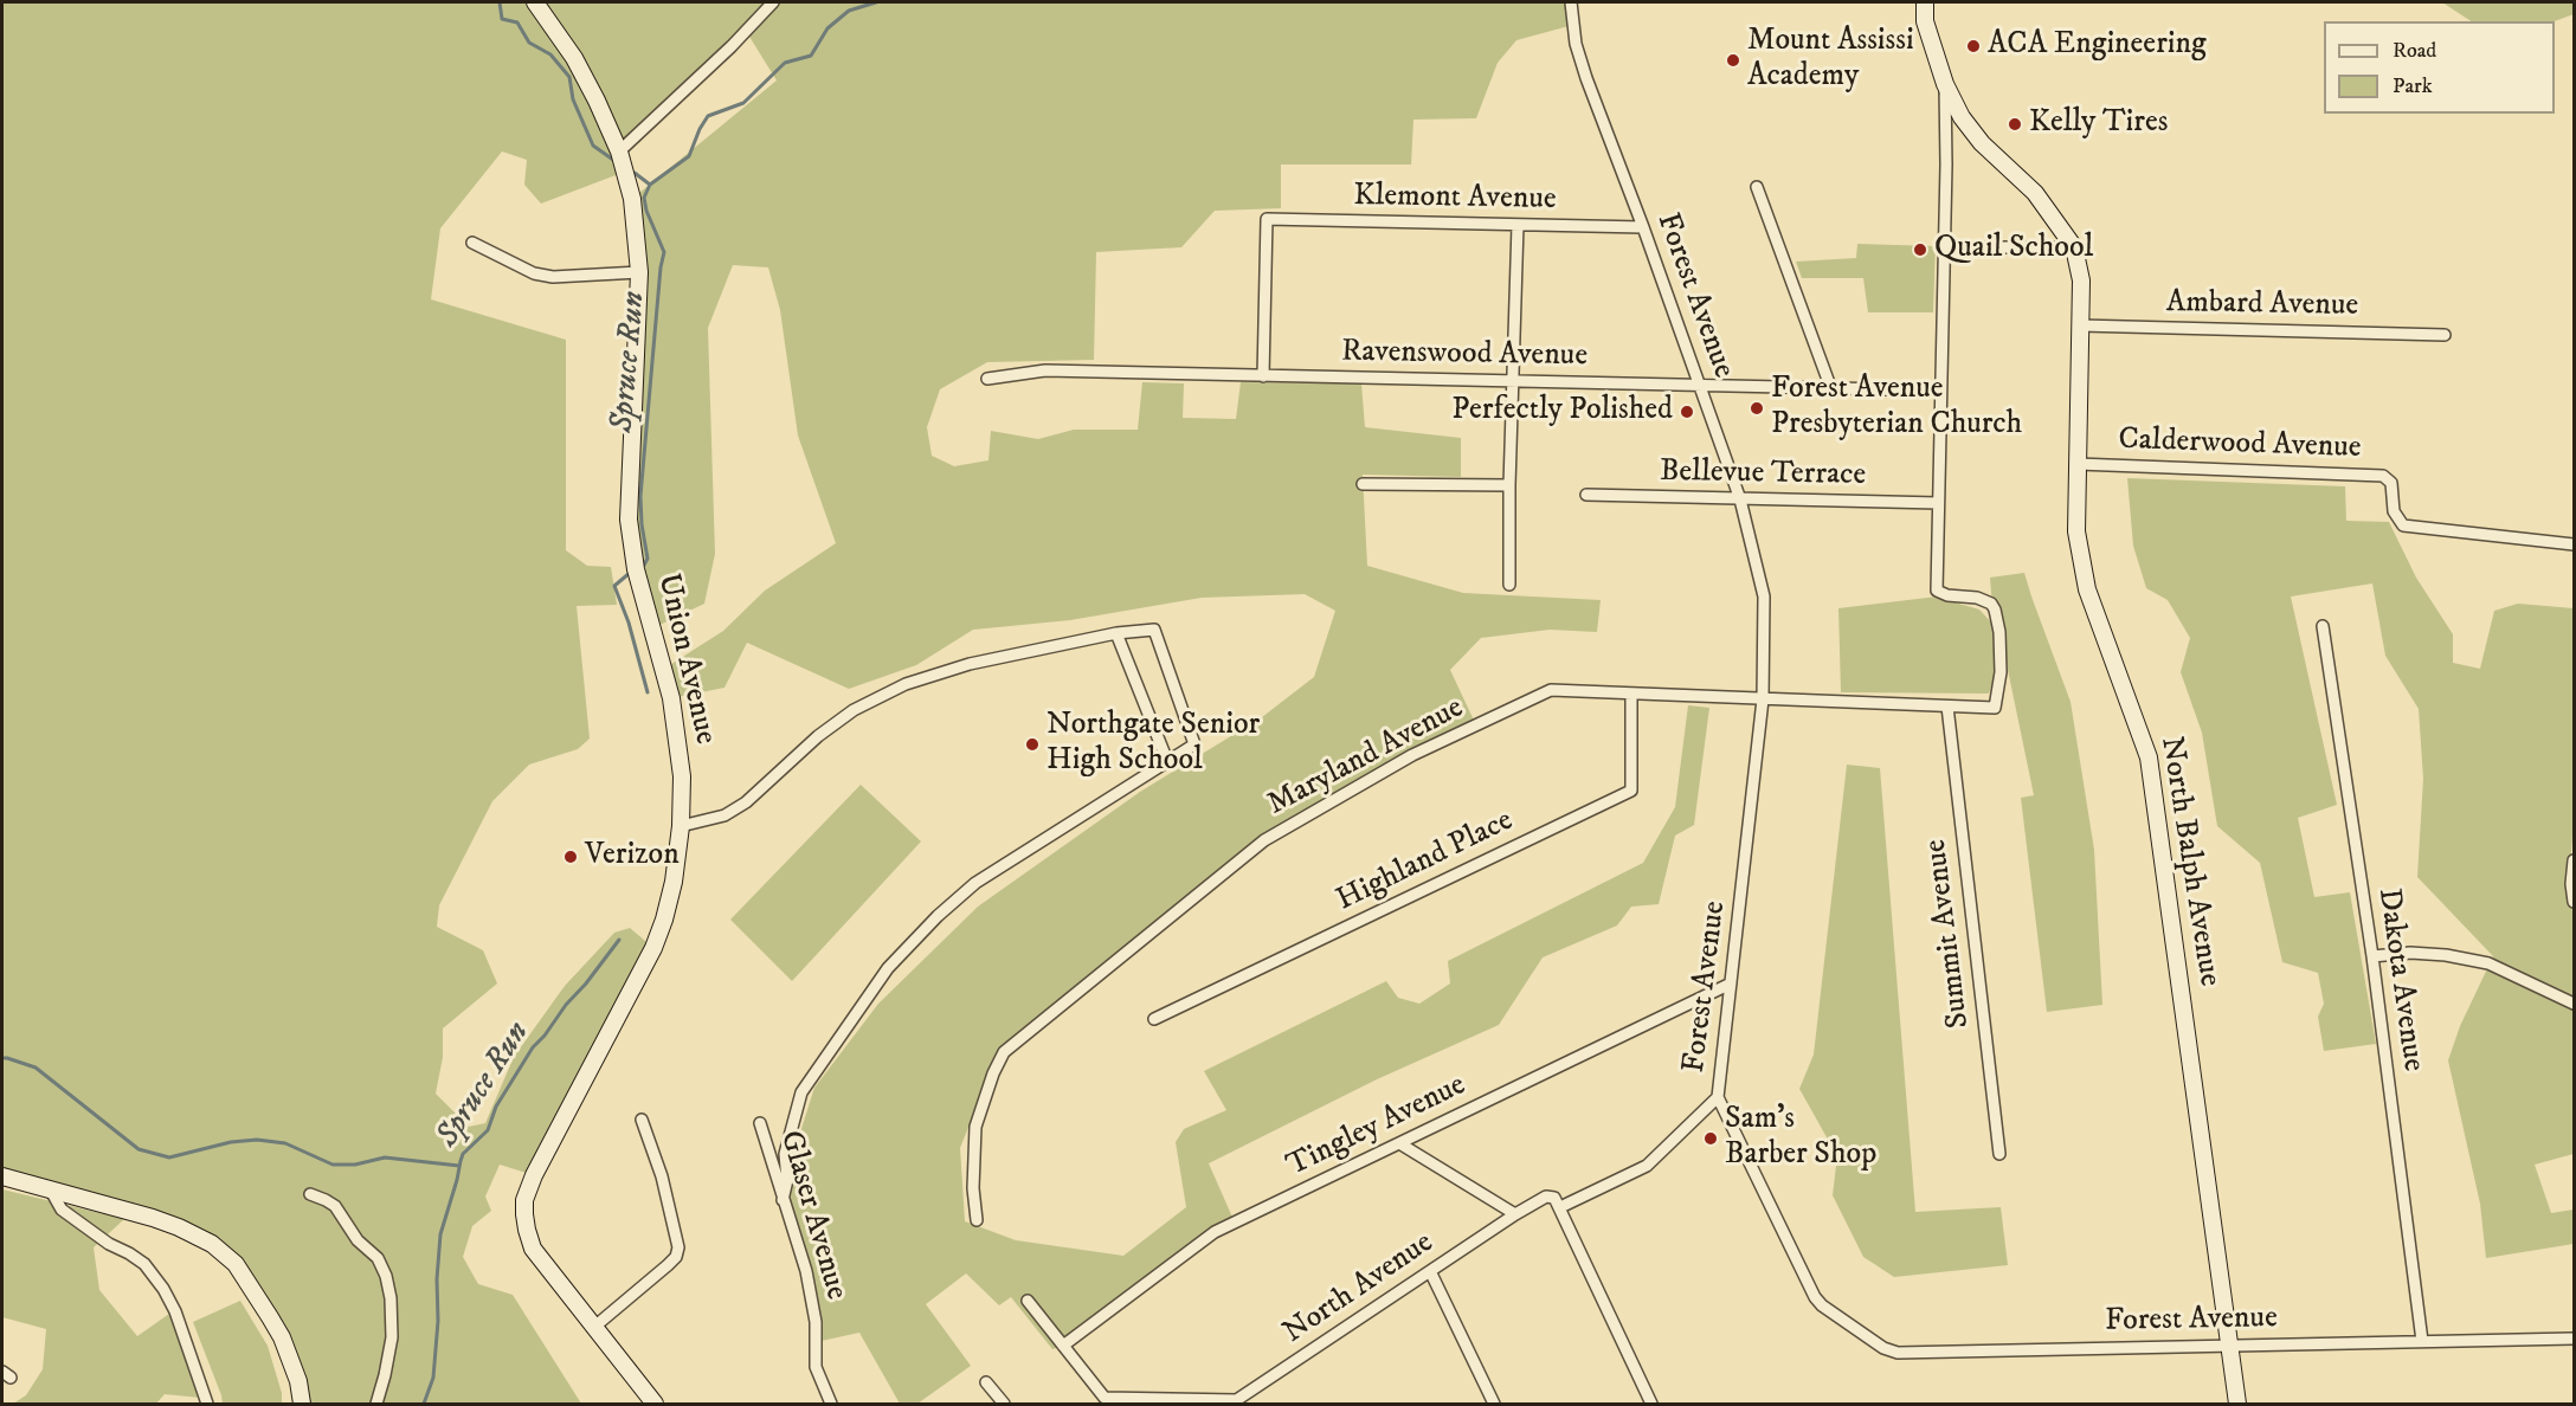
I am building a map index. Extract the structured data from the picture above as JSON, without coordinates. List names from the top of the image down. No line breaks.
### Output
{"streets":{"street":["Klemont Avenue","Forest Avenue","Ambard Avenue","Ravenswood Avenue","Calderwood Avenue","Bellevue Terrace","Union Avenue","Maryland Avenue","Highland Place","North Balph Avenue","Summit Avenue","Dakota Avenue","Tingley Avenue","Glaser Avenue","North Avenue"]},"crossings":[["Klemont Avenue","Forest Avenue"],["Klemont Avenue","Ravenswood Avenue"],["Forest Avenue","Ravenswood Avenue"],["Forest Avenue","Bellevue Terrace"],["Forest Avenue","Maryland Avenue"],["Forest Avenue","North Balph Avenue"],["Forest Avenue","Dakota Avenue"],["Forest Avenue","Tingley Avenue"],["Ambard Avenue","North Balph Avenue"],["Calderwood Avenue","North Balph Avenue"],["Bellevue Terrace","Maryland Avenue"],["Maryland Avenue","Highland Place"],["Maryland Avenue","Summit Avenue"]],"water":["Spruce Run"],"places":["ACA Engineering","Mount Assissi Academy","Kelly Tires","Quail School","Forest Avenue Presbyterian Church","Perfectly Polished","Northgate Senior High School","Verizon","Sam's Barber Shop"],"legend":["Road","Park"]}
